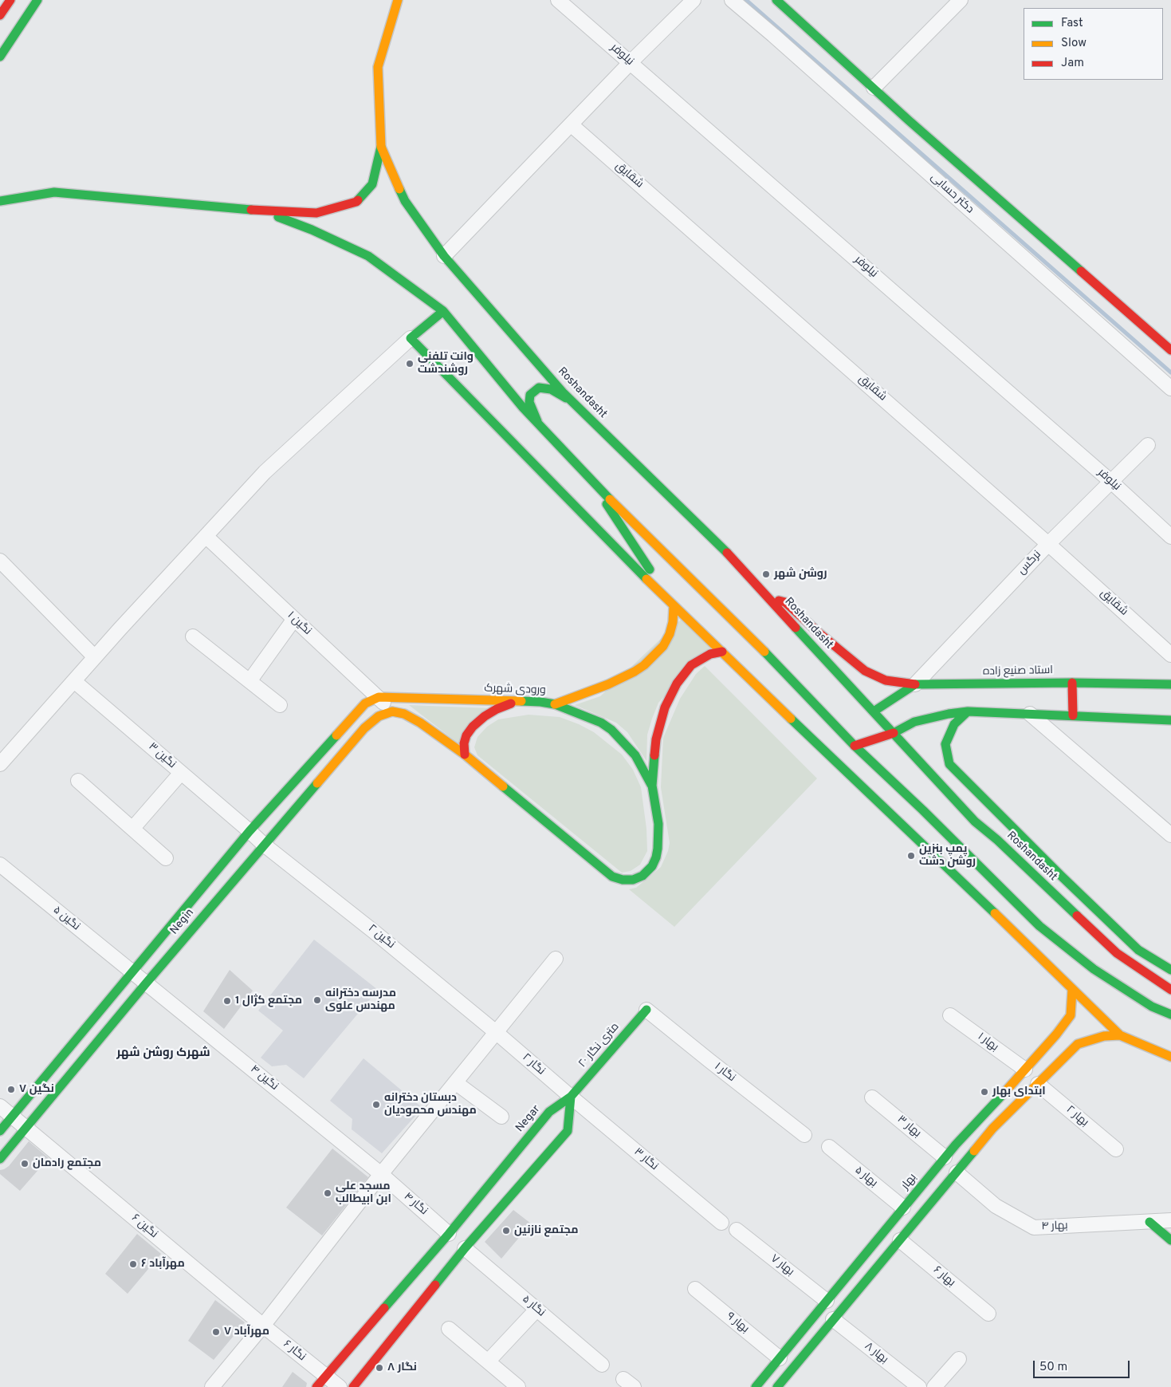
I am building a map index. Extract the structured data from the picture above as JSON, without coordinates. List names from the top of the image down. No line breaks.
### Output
{"streets":{"main road":["Roshandasht","استاد صنیع زاده","ورودی شهرک","Negin","۲۰ متری نگار","Negar","بهار"],"street":["نیلوفر","شقایق","دکتر حسابی","نرگس","نگین ۱","نگین ۳","نگین ۵","نگین ۲","بهار ۱","نگار ۲","نگار ۱","نگین ۴","بهار ۲","بهار ۳","نگار ۳","بهار ۵","نگار ۴","نگین ۶","بهار ۴","بهار ۷","بهار ۶","نگار ۵","بهار ۹","نگار ۶","بهار ۸"]},"crossings":[["نیلوفر","نرگس"],["شقایق","نرگس"],["Roshandasht","استاد صنیع زاده"],["نرگس","استاد صنیع زاده"],["نگین ۱","ورودی شهرک"],["نگین ۱","Negin"],["ورودی شهرک","Negin"],["نگین ۳","Negin"],["نگین ۳","نگین ۲"],["نگین ۵","Negin"],["نگین ۵","نگین ۴"],["Negin","نگین ۲"],["Negin","نگین ۴"],["Negin","نگین ۶"],["نگین ۲","نگار ۲"],["بهار ۱","بهار"],["۲۰ متری نگار","نگار ۲"],["۲۰ متری نگار","نگار ۱"],["۲۰ متری نگار","Negar"],["۲۰ متری نگار","نگار ۳"],["نگار ۲","Negar"],["نگار ۲","نگار ۳"],["نگین ۴","نگار ۴"],["Negar","نگار ۳"],["Negar","نگار ۴"],["Negar","نگار ۵"],["Negar","نگار ۶"],["بهار ۳","بهار"],["بهار ۵","بهار"],["بهار","بهار ۷"],["بهار","بهار ۹"],["نگار ۴","نگار ۵"],["نگین ۶","نگار ۶"]],"districts":["شهرک روشن شهر"],"places":["وانت تلفنی روشندشت","روشن شهر","پمپ بنزین روشن دشت","مدرسه دخترانه مهندس علوی","مجتمع کژال 1","نگین ۷","ابتدای بهار","دبستان دخترانه مهندس محمودیان","مجتمع رادمان","مسجد علی ابن ابیطالب","مجتمع نازنین","مهرآباد ۶","مهرآباد ۷","نگار ۸"],"legend":["Fast","Slow","Jam"],"scale_bar":"50 m"}
